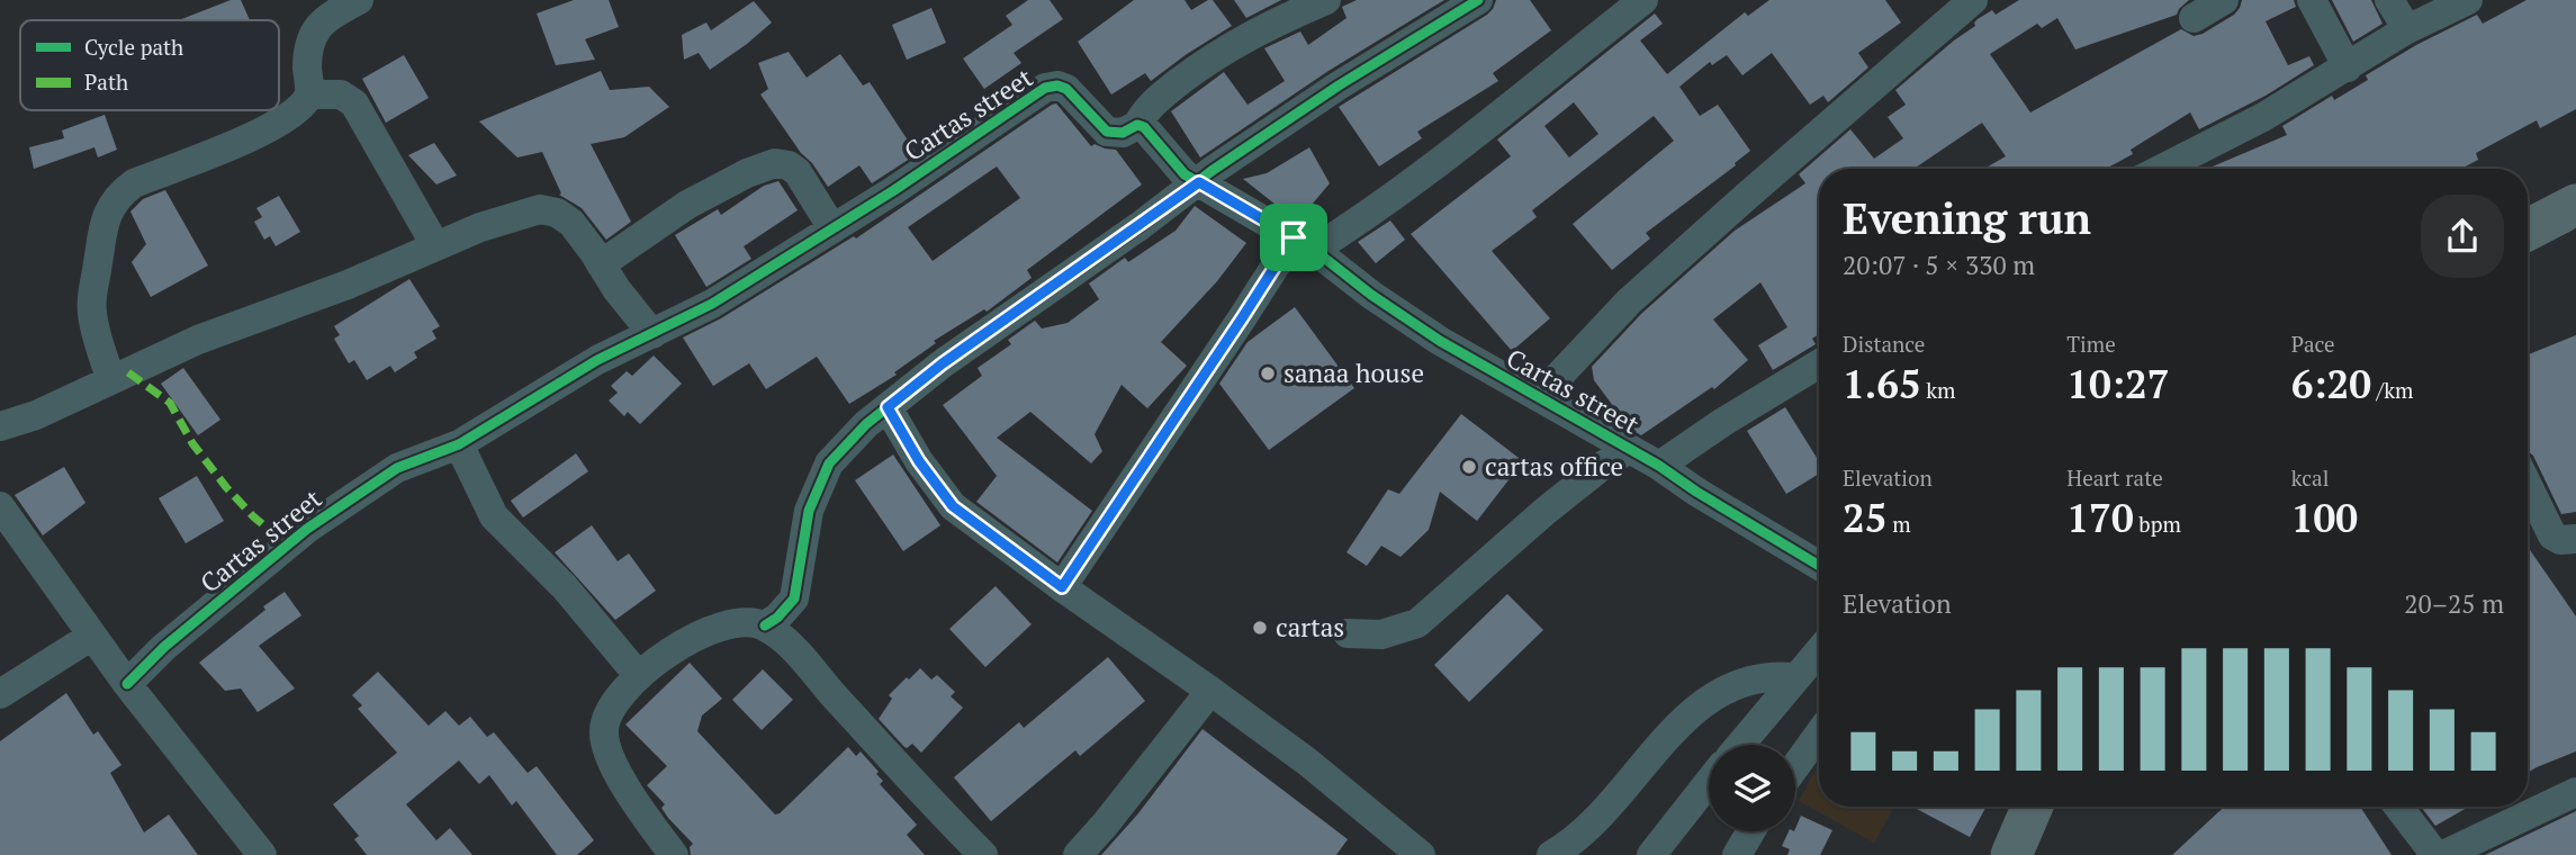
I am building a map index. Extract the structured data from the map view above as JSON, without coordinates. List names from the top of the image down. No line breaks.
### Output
{"streets":{"street":["Cartas street"]},"places":["sanaa house","cartas office","cartas"],"legend":["Cycle path","Path"],"page":{"heading":["Evening run","20:07 · 5 × 330 m"],"stats":[["Distance","1.65 km"],["Time","10:27"],["Pace","6:20 /km"],["Elevation","25 m"],["Heart rate","170 bpm"],["kcal","100"]],"chart":["Elevation","20–25 m"]}}
